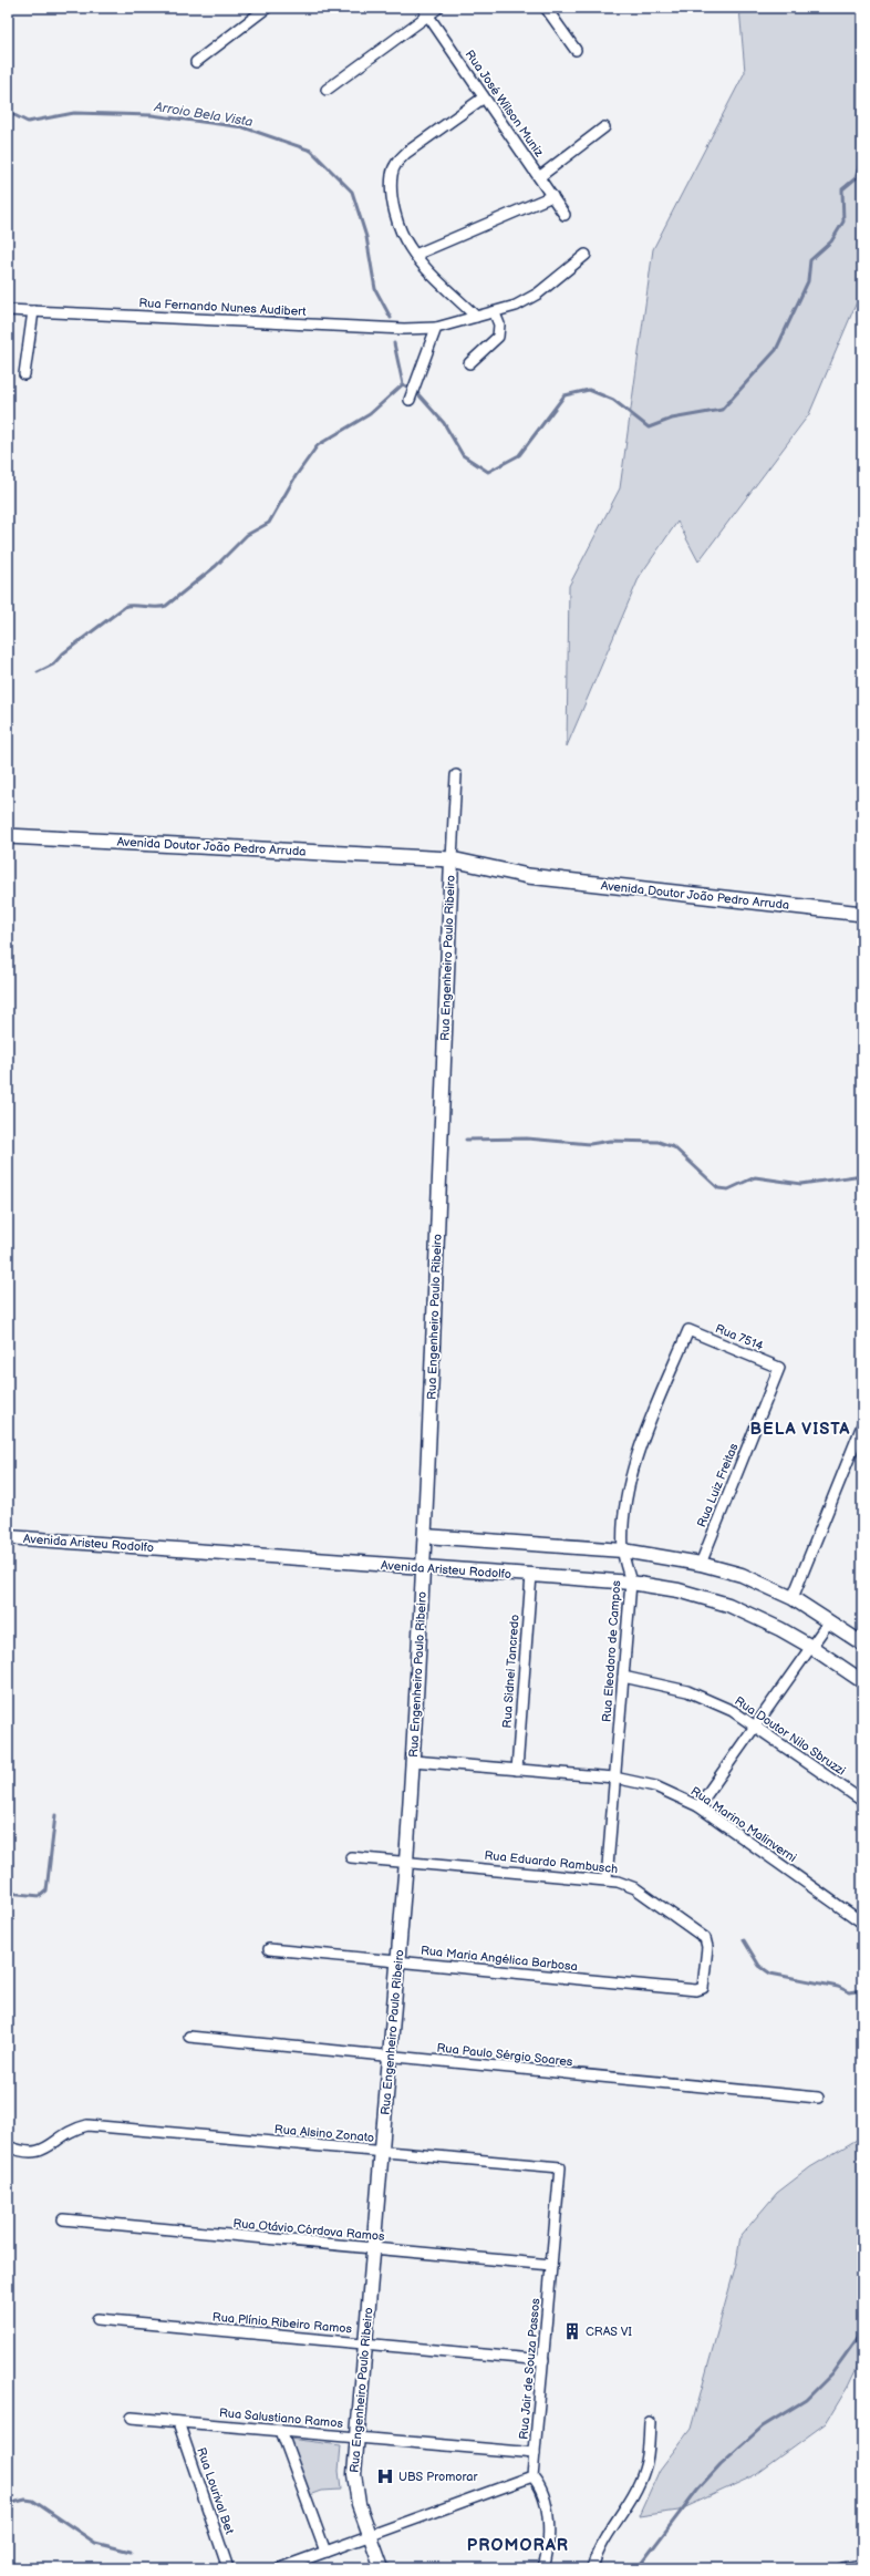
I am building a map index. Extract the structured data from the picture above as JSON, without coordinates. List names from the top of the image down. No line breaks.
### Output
{"streets":{"main road":["Avenida Doutor João Pedro Arruda"],"street":["Rua José Wilson Muniz","Rua Fernando Nunes Audibert","Rua Engenheiro Paulo Ribeiro","Rua 7514","Rua Luiz Freitas","Avenida Aristeu Rodolfo","Rua Eleodoro de Campos","Rua Sidnei Tancredo","Rua Doutor Nilo Sbruzzi","Rua Marino Malinverni","Rua Eduardo Rambusch","Rua Maria Angélica Barbosa","Rua Paulo Sérgio Soares","Rua Alsino Zonato","Rua Otávio Córdova Ramos","Rua Plínio Ribeiro Ramos","Rua Jair de Souza Passos","Rua Salustiano Ramos","Rua Lourival Bet"]},"crossings":[["Avenida Doutor João Pedro Arruda","Rua Engenheiro Paulo Ribeiro"],["Rua Engenheiro Paulo Ribeiro","Avenida Aristeu Rodolfo"],["Rua Engenheiro Paulo Ribeiro","Rua Marino Malinverni"],["Rua Engenheiro Paulo Ribeiro","Rua Eduardo Rambusch"],["Rua Engenheiro Paulo Ribeiro","Rua Maria Angélica Barbosa"],["Rua Engenheiro Paulo Ribeiro","Rua Paulo Sérgio Soares"],["Rua Engenheiro Paulo Ribeiro","Rua Alsino Zonato"],["Rua Engenheiro Paulo Ribeiro","Rua Otávio Córdova Ramos"],["Rua Engenheiro Paulo Ribeiro","Rua Plínio Ribeiro Ramos"],["Rua Engenheiro Paulo Ribeiro","Rua Salustiano Ramos"],["Rua 7514","Rua Luiz Freitas"],["Rua 7514","Rua Eleodoro de Campos"],["Avenida Aristeu Rodolfo","Rua Eleodoro de Campos"],["Avenida Aristeu Rodolfo","Rua Sidnei Tancredo"],["Rua Eleodoro de Campos","Rua Doutor Nilo Sbruzzi"],["Rua Eleodoro de Campos","Rua Marino Malinverni"],["Rua Eleodoro de Campos","Rua Eduardo Rambusch"],["Rua Sidnei Tancredo","Rua Marino Malinverni"],["Rua Eduardo Rambusch","Rua Maria Angélica Barbosa"],["Rua Alsino Zonato","Rua Jair de Souza Passos"],["Rua Otávio Córdova Ramos","Rua Jair de Souza Passos"],["Rua Plínio Ribeiro Ramos","Rua Jair de Souza Passos"],["Rua Jair de Souza Passos","Rua Salustiano Ramos"],["Rua Salustiano Ramos","Rua Lourival Bet"]],"districts":["BELA VISTA","PROMORAR"],"water":["Arroio Bela Vista"],"places":{"building":["CRAS VI"],"hospital":["UBS Promorar"]}}
